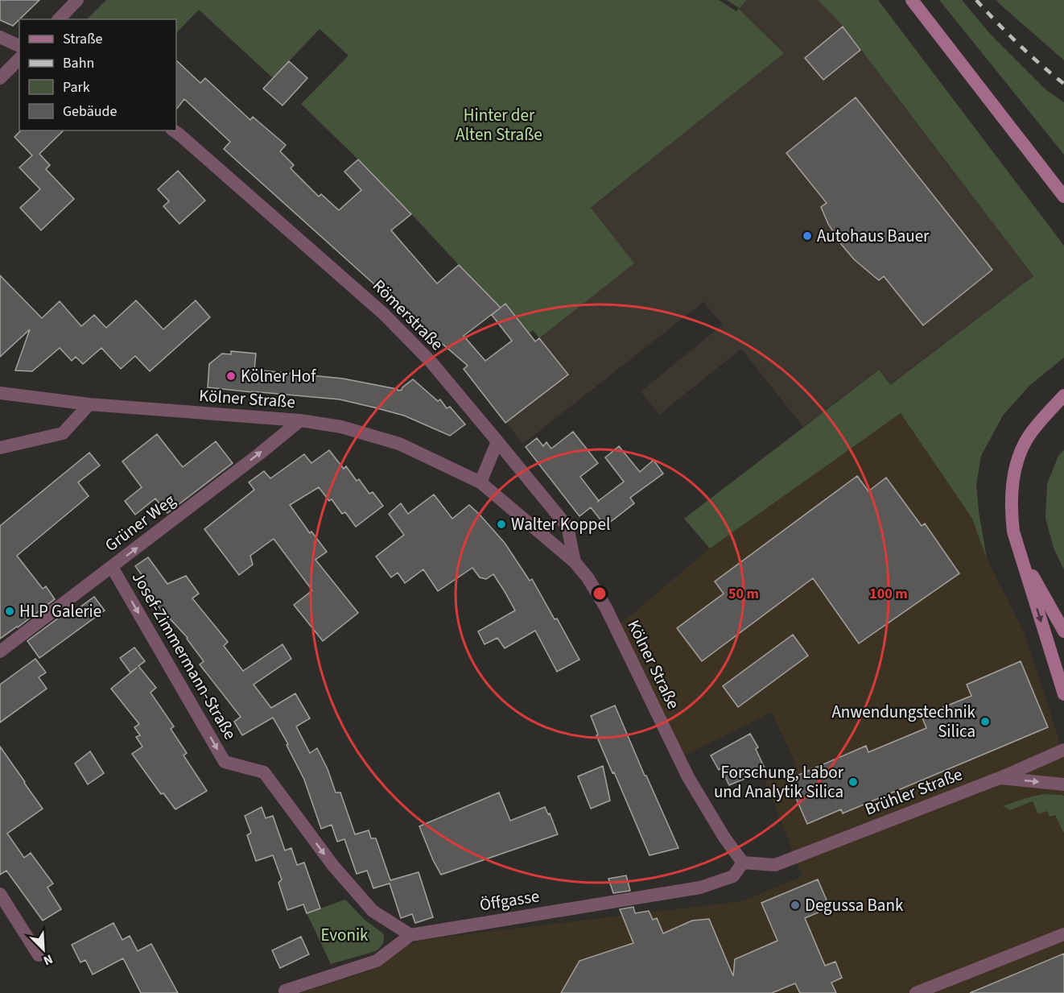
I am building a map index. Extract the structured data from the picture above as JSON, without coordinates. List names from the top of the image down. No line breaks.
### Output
{"streets":{"street":["Römerstraße","Kölner Straße","Grüner Weg","Josef-Zimmermann-Straße","Brühler Straße","Öffgasse"]},"crossings":[["Römerstraße","Kölner Straße"],["Kölner Straße","Grüner Weg"],["Kölner Straße","Brühler Straße"],["Kölner Straße","Öffgasse"],["Grüner Weg","Josef-Zimmermann-Straße"],["Josef-Zimmermann-Straße","Öffgasse"],["Brühler Straße","Öffgasse"]],"one_way":["Grüner Weg","Josef-Zimmermann-Straße"],"parks":["Hinter der Alten Straße","Evonik"],"places":["Autohaus Bauer","Kölner Hof","Walter Koppel","HLP Galerie","Anwendungstechnik Silica","Forschung, Labor und Analytik Silica","Degussa Bank"],"legend":["Straße","Bahn","Park","Gebäude"],"north":"bottom right","rings":["50 m","100 m"]}
